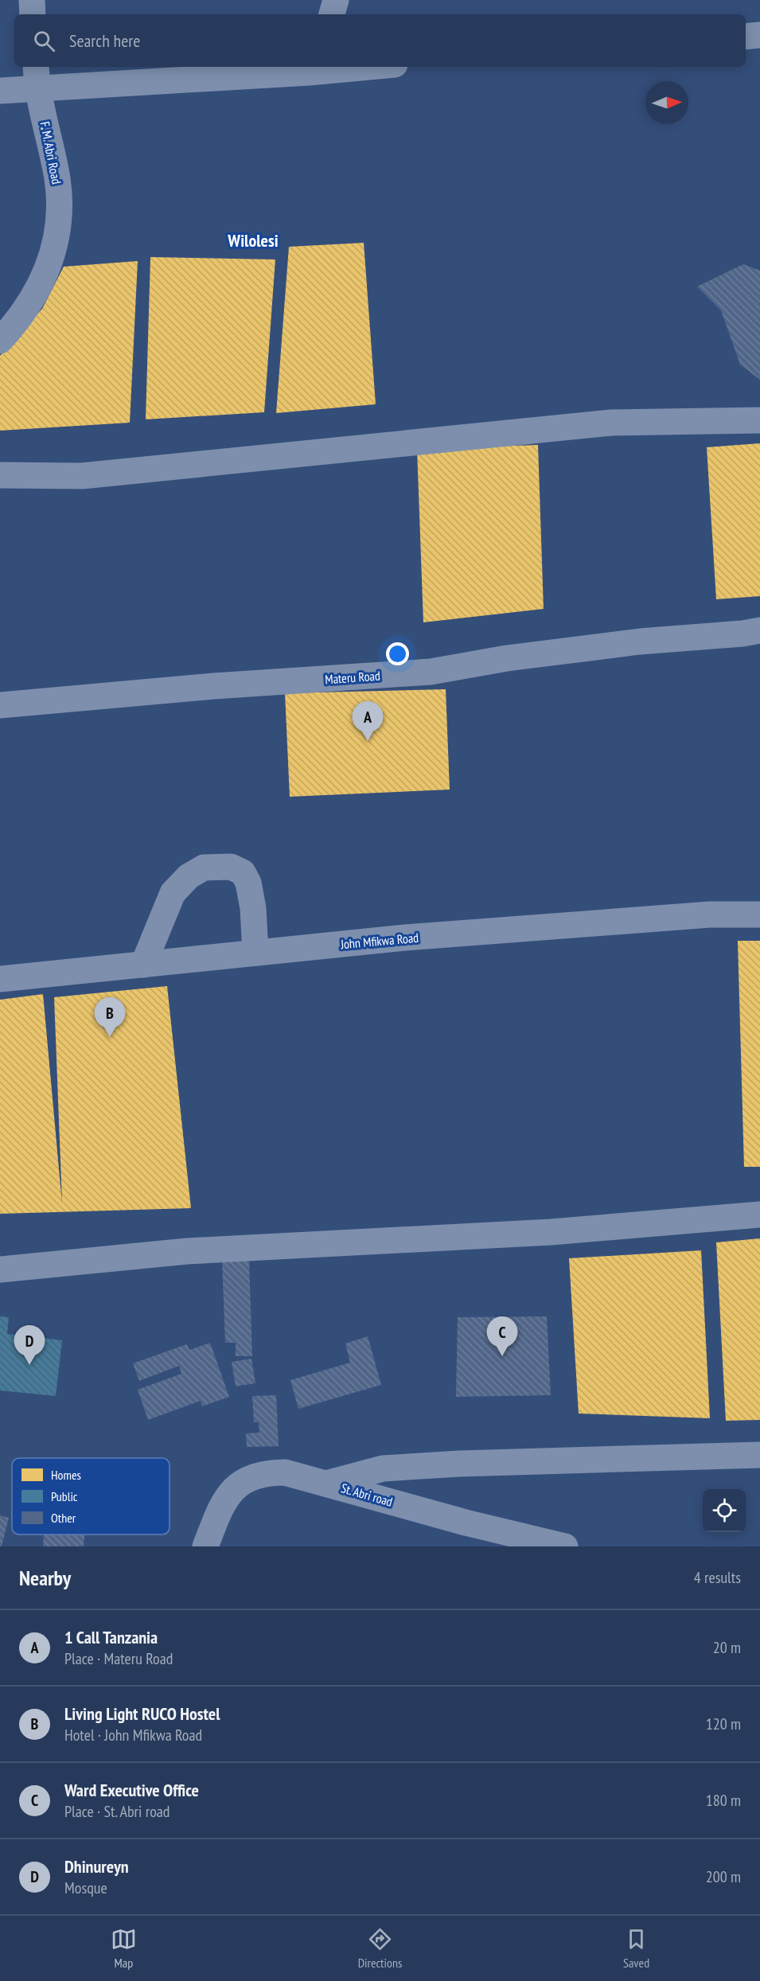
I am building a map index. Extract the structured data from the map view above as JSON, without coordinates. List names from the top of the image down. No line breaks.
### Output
{"streets":{"street":["F. M. Abri Road","Materu Road","John Mfikwa Road","St. Abri road"]},"districts":["Wilolesi"],"legend":["Homes","Public","Other"],"north":"right","page":{"search":"Search here","pins":["A","B","C","D"],"heading":["Nearby","4 results"],"list":[{"mark":"A","name":"1 Call Tanzania","note":"Place · Materu Road","value":"20 m"},{"mark":"B","name":"Living Light RUCO Hostel","note":"Hotel · John Mfikwa Road","value":"120 m"},{"mark":"C","name":"Ward Executive Office","note":"Place · St. Abri road","value":"180 m"},{"mark":"D","name":"Dhinureyn","note":"Mosque","value":"200 m"}],"nav":["Map","Directions","Saved"]}}
